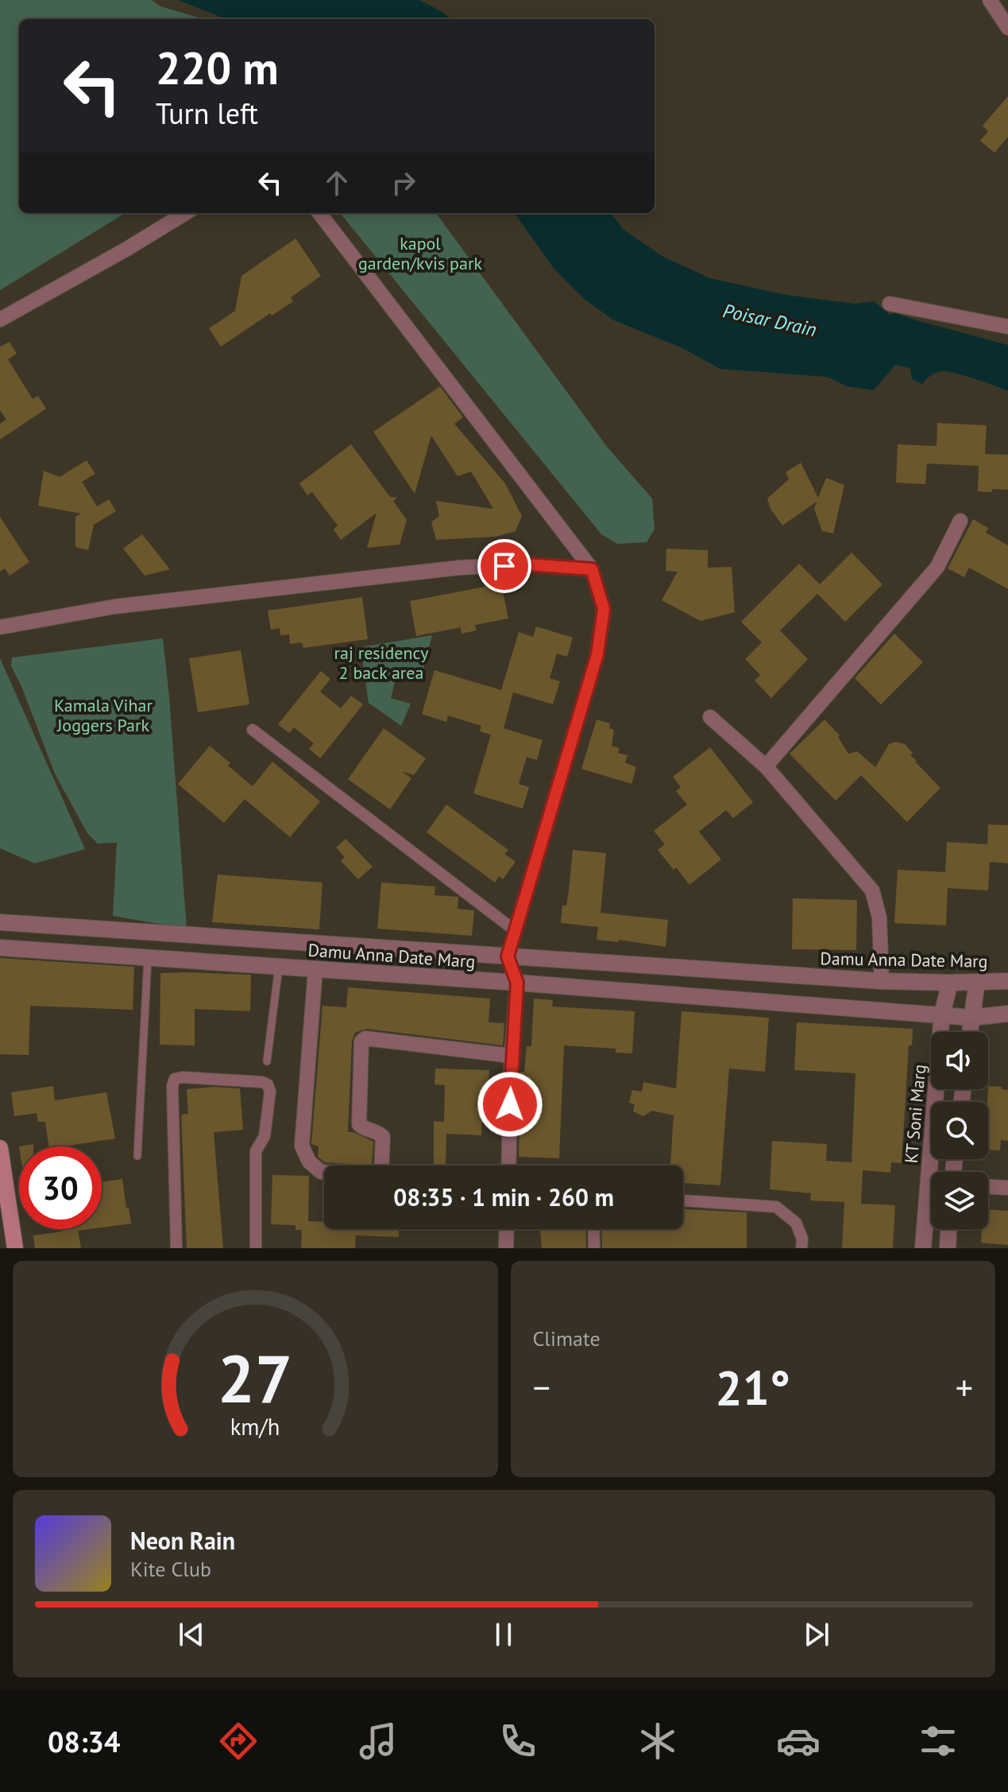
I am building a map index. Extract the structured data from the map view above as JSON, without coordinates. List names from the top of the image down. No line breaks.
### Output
{"streets":{"street":["Damu Anna Date Marg","KT Soni Marg"]},"crossings":[["Damu Anna Date Marg","KT Soni Marg"]],"water":["Poisar Drain"],"parks":["kapol garden/kvis park","raj residency 2 back area","Kamala Vihar Joggers Park"],"page":{"turn":["220 m","Turn left"],"limit":"30","trip":"08:35 · 1 min · 260 m","tile":"Climate","heat":["−","21°","+"],"song":["Neon Rain","Kite Club"],"tabs":"08:34","gauge":["27","km/h"]}}
